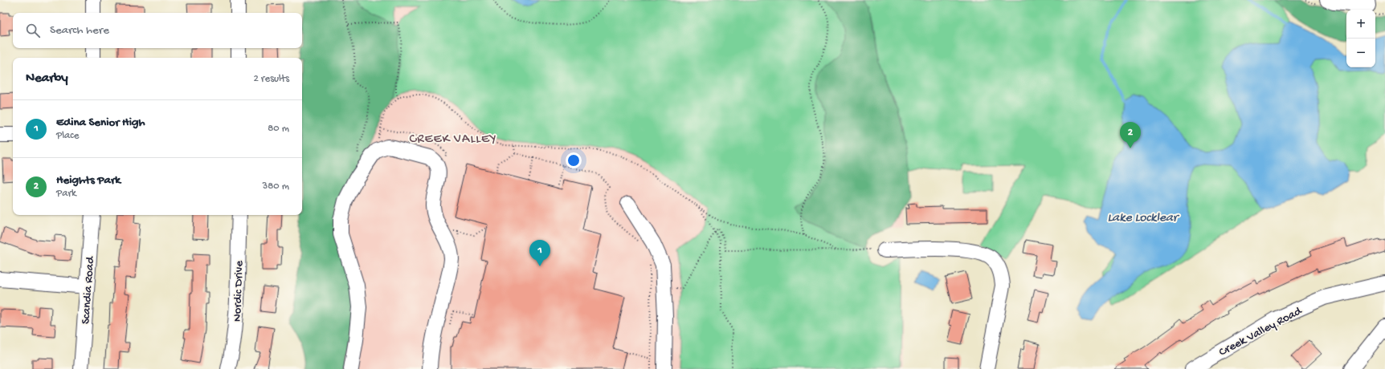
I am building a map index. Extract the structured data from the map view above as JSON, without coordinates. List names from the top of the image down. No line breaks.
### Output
{"streets":{"street":["Scandia Road","Nordic Drive","Creek Valley Road"]},"districts":["CREEK VALLEY"],"water":["Lake Locklear"],"page":{"map_buttons":["+","−"],"search":"Search here","heading":["Nearby","2 results"],"list":[{"mark":"1","name":"Edina Senior High","note":"Place","value":"80 m"},{"mark":"2","name":"Heights Park","note":"Park","value":"380 m"}],"pins":["2","1"]}}
